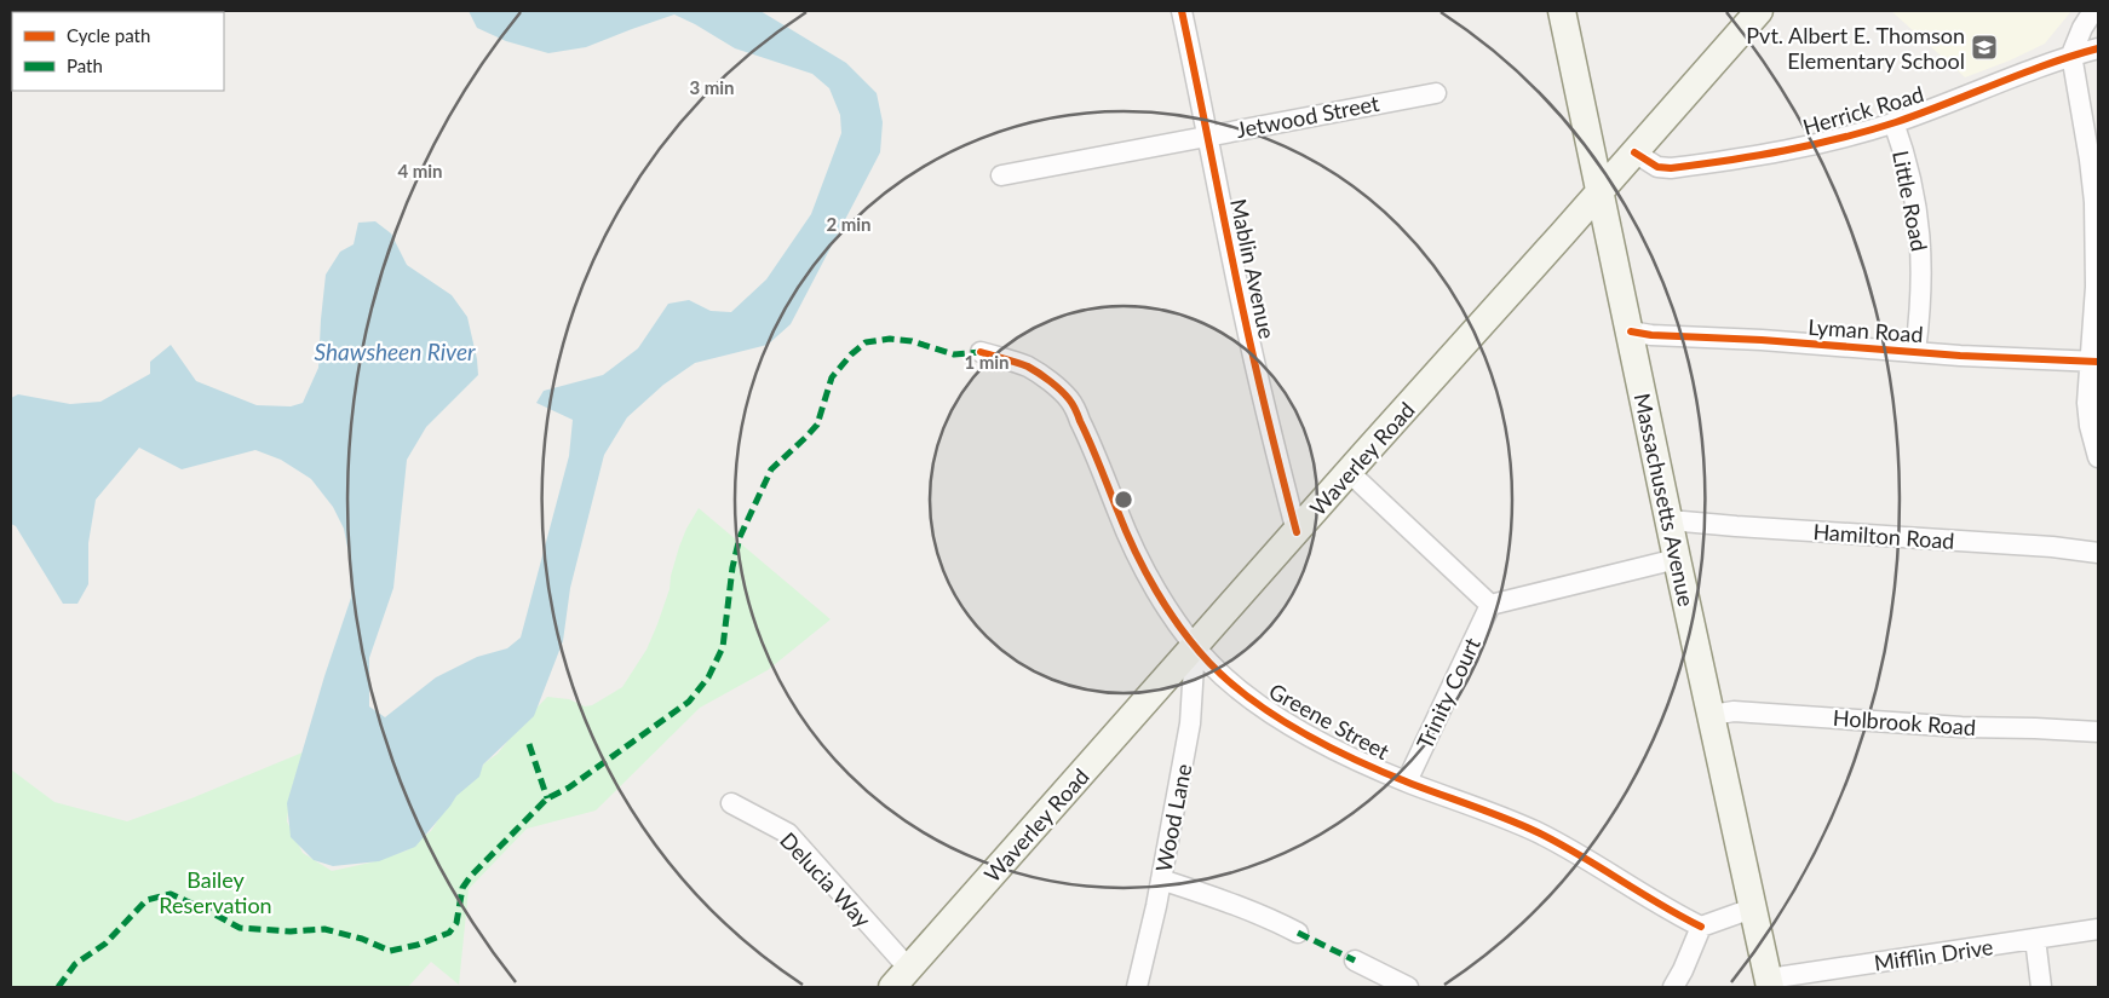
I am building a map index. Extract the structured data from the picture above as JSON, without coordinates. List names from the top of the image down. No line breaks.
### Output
{"streets":{"main road":["Waverley Road","Massachusetts Avenue"],"street":["Herrick Road","Jetwood Street","Little Road","Mablin Avenue","Lyman Road","Hamilton Road","Trinity Court","Greene Street","Holbrook Road","Wood Lane","Delucia Way","Mifflin Drive"]},"crossings":[["Herrick Road","Little Road"],["Herrick Road","Waverley Road"],["Jetwood Street","Mablin Avenue"],["Little Road","Lyman Road"],["Mablin Avenue","Waverley Road"],["Lyman Road","Massachusetts Avenue"],["Waverley Road","Massachusetts Avenue"],["Waverley Road","Greene Street"],["Waverley Road","Wood Lane"],["Waverley Road","Delucia Way"],["Massachusetts Avenue","Hamilton Road"],["Massachusetts Avenue","Holbrook Road"],["Massachusetts Avenue","Mifflin Drive"],["Trinity Court","Greene Street"],["Greene Street","Wood Lane"]],"water":["Shawsheen River"],"parks":["Bailey Reservation"],"places":{"school or university":["Pvt. Albert E. Thomson Elementary School"]},"legend":["Cycle path","Path"],"rings":["3 min","4 min","2 min","1 min"]}
